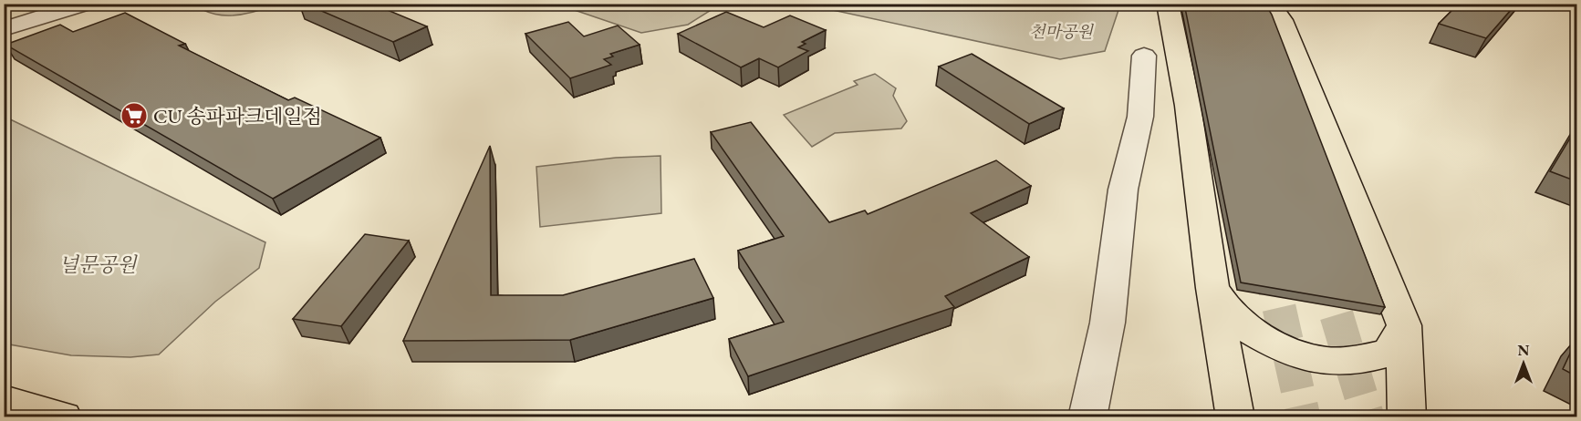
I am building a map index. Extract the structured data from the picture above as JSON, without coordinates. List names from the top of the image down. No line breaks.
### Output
{"parks":["천마공원","널문공원"],"places":{"supermarket":["CU 송파파크데일점"]},"north":"top"}
